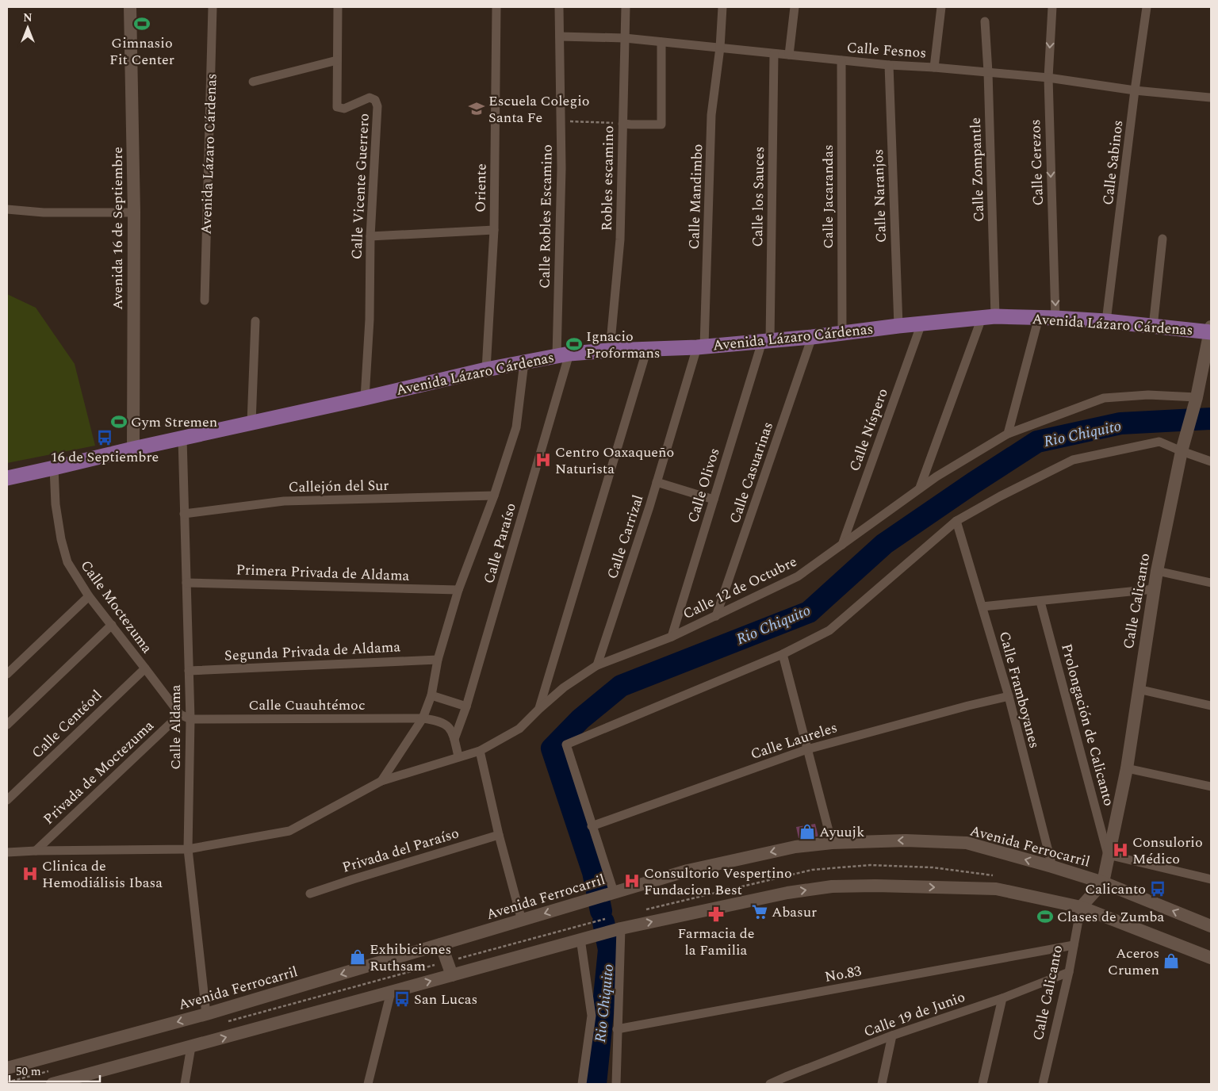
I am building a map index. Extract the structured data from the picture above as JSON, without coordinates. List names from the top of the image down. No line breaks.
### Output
{"streets":{"main road":["Avenida Lázaro Cárdenas","Avenida 16 de Septiembre","Calle Calicanto","Avenida Ferrocarril"],"street":["Calle Fesnos","Calle Cerezos","Calle Sabinos","Calle Zompantle","Robles escamino","Calle Vicente Guerrero","Oriente","Calle Naranjos","Calle Mandimbo","Calle los Sauces","Calle Jacarandas","Calle Robles Escamino","Calle Níspero","Calle Casuarinas","Calle Olivos","Callejón del Sur","Calle Carrizal","Calle Paraíso","Primera Privada de Aldama","Calle 12 de Octubre","Calle Moctezuma","Segunda Privada de Aldama","Calle Framboyanes","Calle Cuauhtémoc","Calle Centéotl","Prolongación de Calicanto","Calle Aldama","Calle Laureles","Privada de Moctezuma","Privada del Paraíso","No.83","Calle 19 de Junio"]},"crossings":[["Calle Fesnos","Calle Cerezos"],["Calle Fesnos","Calle Sabinos"],["Calle Fesnos","Calle Zompantle"],["Calle Fesnos","Robles escamino"],["Calle Fesnos","Calle Naranjos"],["Calle Fesnos","Calle Mandimbo"],["Calle Fesnos","Calle los Sauces"],["Calle Fesnos","Calle Jacarandas"],["Calle Fesnos","Calle Robles Escamino"],["Avenida Lázaro Cárdenas","Calle Cerezos"],["Avenida Lázaro Cárdenas","Calle Sabinos"],["Avenida Lázaro Cárdenas","Calle Zompantle"],["Avenida Lázaro Cárdenas","Robles escamino"],["Avenida Lázaro Cárdenas","Calle Vicente Guerrero"],["Avenida Lázaro Cárdenas","Oriente"],["Avenida Lázaro Cárdenas","Calle Naranjos"],["Avenida Lázaro Cárdenas","Calle Mandimbo"],["Avenida Lázaro Cárdenas","Calle los Sauces"],["Avenida Lázaro Cárdenas","Calle Jacarandas"],["Avenida Lázaro Cárdenas","Calle Robles Escamino"],["Avenida Lázaro Cárdenas","Avenida 16 de Septiembre"],["Avenida Lázaro Cárdenas","Calle Níspero"],["Avenida Lázaro Cárdenas","Calle Casuarinas"],["Avenida Lázaro Cárdenas","Calle Olivos"],["Avenida Lázaro Cárdenas","Calle Carrizal"],["Avenida Lázaro Cárdenas","Calle Paraíso"],["Avenida Lázaro Cárdenas","Calle 12 de Octubre"],["Avenida Lázaro Cárdenas","Calle Calicanto"],["Avenida Lázaro Cárdenas","Calle Moctezuma"],["Avenida Lázaro Cárdenas","Calle Aldama"],["Calle Mandimbo","Calle Carrizal"],["Calle los Sauces","Calle Olivos"],["Calle Robles Escamino","Calle Paraíso"],["Calle Níspero","Calle 12 de Octubre"],["Calle Casuarinas","Calle 12 de Octubre"],["Calle Olivos","Calle 12 de Octubre"],["Callejón del Sur","Calle 12 de Octubre"],["Callejón del Sur","Calle Aldama"],["Calle Carrizal","Calle 12 de Octubre"],["Calle Paraíso","Calle Cuauhtémoc"],["Primera Privada de Aldama","Calle 12 de Octubre"],["Primera Privada de Aldama","Calle Aldama"],["Calle 12 de Octubre","Calle Calicanto"],["Calle 12 de Octubre","Segunda Privada de Aldama"],["Calle 12 de Octubre","Calle Cuauhtémoc"],["Calle 12 de Octubre","Calle Aldama"],["Calle 12 de Octubre","Privada de Moctezuma"],["Calle Calicanto","Prolongación de Calicanto"],["Calle Calicanto","Avenida Ferrocarril"],["Calle Calicanto","No.83"],["Calle Calicanto","Calle 19 de Junio"],["Calle Moctezuma","Calle Cuauhtémoc"],["Calle Moctezuma","Calle Centéotl"],["Calle Moctezuma","Calle Aldama"],["Calle Moctezuma","Privada de Moctezuma"],["Segunda Privada de Aldama","Calle Aldama"],["Calle Framboyanes","Calle Laureles"],["Calle Framboyanes","Avenida Ferrocarril"],["Calle Cuauhtémoc","Calle Aldama"],["Calle Aldama","Avenida Ferrocarril"]],"one_way":["Calle Cerezos"],"water":["Rio Chiquito"],"places":{"sports":["Gimnasio Fit Center","Ignacio Proformans","Gym Stremen","Clases de Zumba"],"school or university":["Escuela Colegio Santa Fe"],"bus stop":["16 de Septiembre","Calicanto","San Lucas"],"hospital":["Centro Oaxaqueño Naturista","Consulorio Médico","Clinica de Hemodiálisis Ibasa","Consultorio Vespertino Fundacion Best"],"shop":["Ayuujk","Exhibiciones Ruthsam","Aceros Crumen"],"supermarket":["Abasur"],"pharmacy":["Farmacia de la Familia"]},"scale_bar":"50 m","north":"top"}
